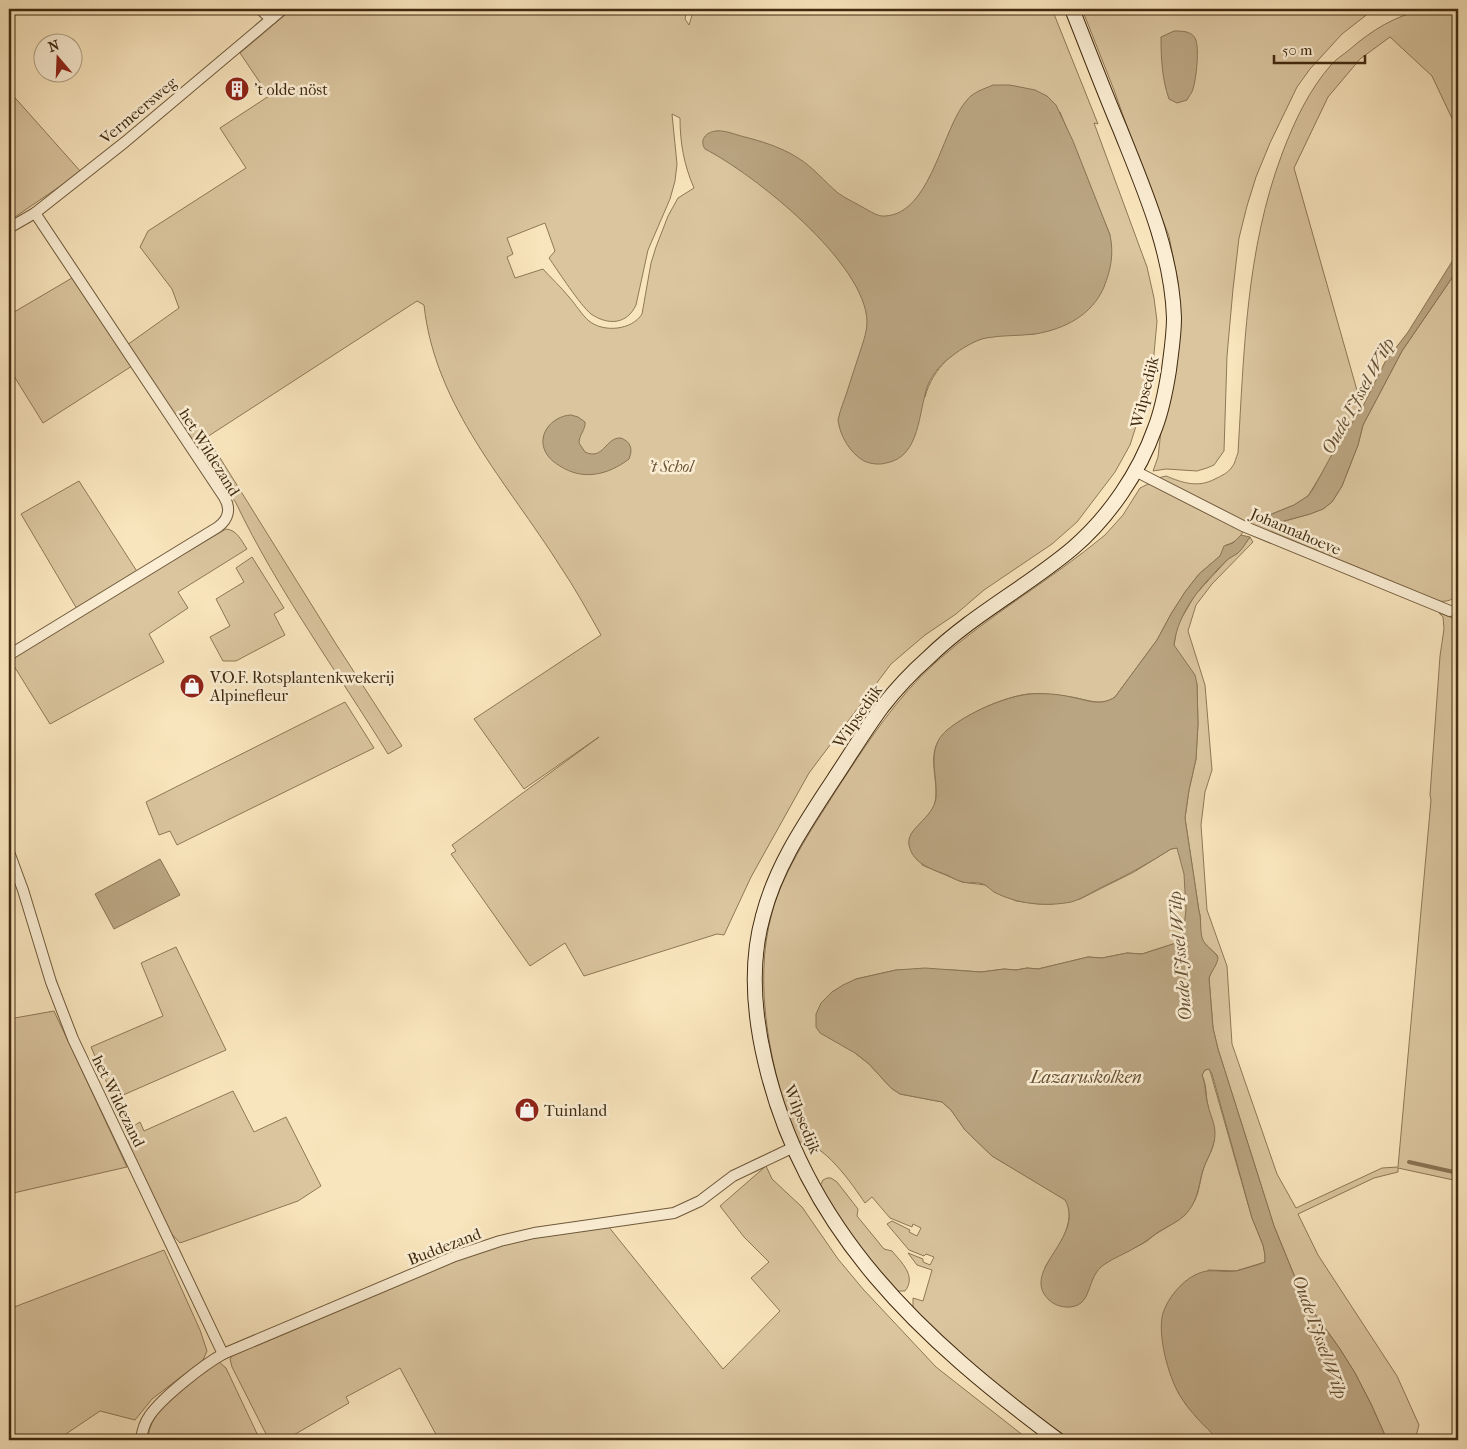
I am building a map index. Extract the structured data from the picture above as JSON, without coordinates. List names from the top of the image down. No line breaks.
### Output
{"streets":{"main road":["Wilpsedijk"],"street":["Vermeersweg","het Wildezand","Johannahoeve","Buddezand"]},"crossings":[["Vermeersweg","het Wildezand"],["Wilpsedijk","Johannahoeve"],["Wilpsedijk","Buddezand"],["het Wildezand","Buddezand"]],"water":["Oude IJssel Wilp","Lazaruskolken"],"parks":["'t Schol"],"places":{"building":["'t olde nöst"],"shop":["V.O.F. Rotsplantenkwekerij Alpinefleur","Tuinland"]},"scale_bar":"50 m","north":"top"}
